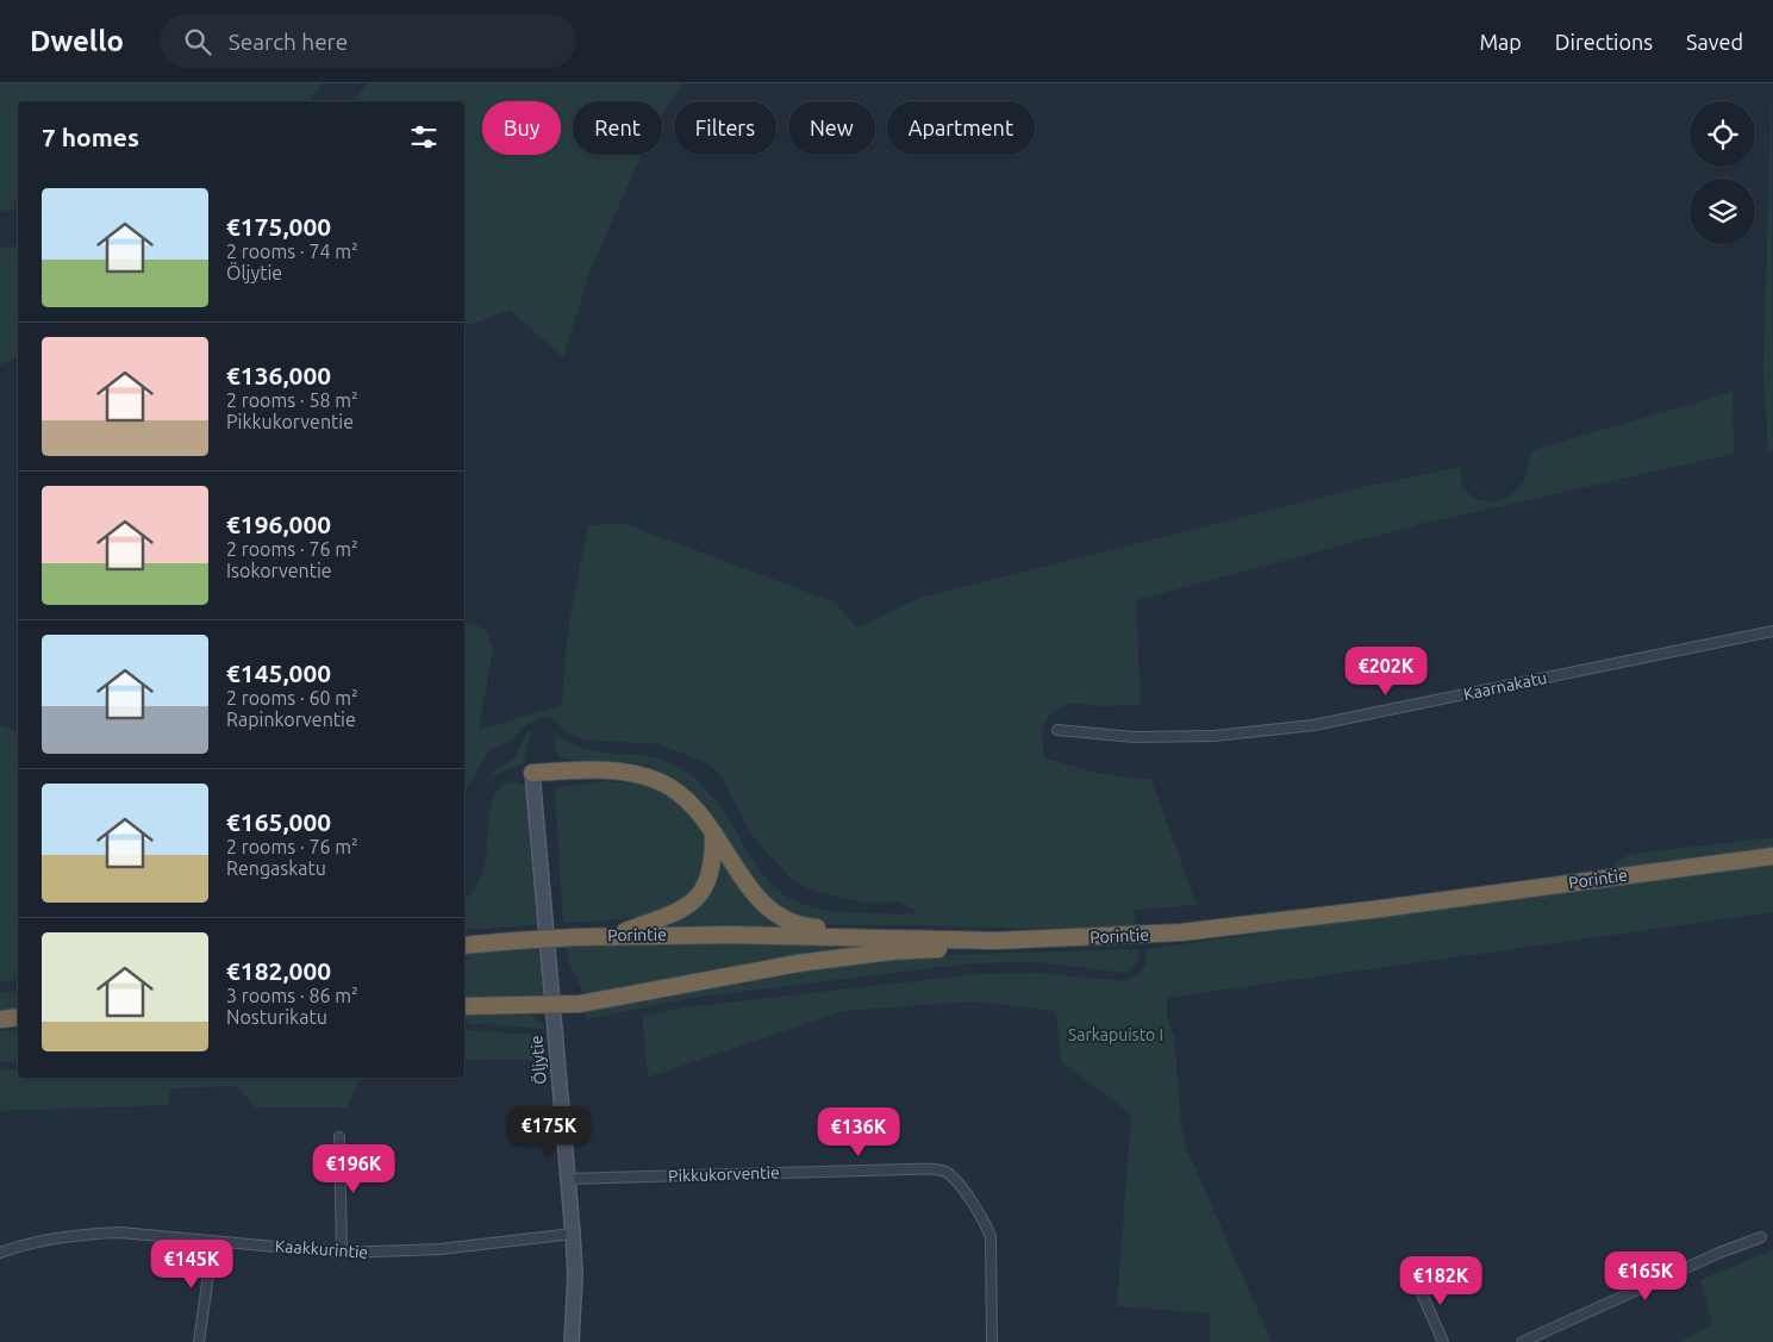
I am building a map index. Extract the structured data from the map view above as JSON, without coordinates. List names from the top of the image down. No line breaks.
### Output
{"streets":{"highway":["Porintie"],"main road":["Öljytie"],"street":["Kaarnakatu","Pikkukorventie","Kaakkurintie"]},"crossings":[["Öljytie","Pikkukorventie"],["Öljytie","Kaakkurintie"]],"parks":["Sarkapuisto I"],"page":{"header":"Dwello","search":"Search here","nav":["Map","Directions","Saved"],"chip":["Buy","Rent","Filters","New","Apartment"],"heading":"7 homes","list":[{"name":"€175,000","note":"2 rooms · 74 m² · Öljytie"},{"name":"€136,000","note":"2 rooms · 58 m² · Pikkukorventie"},{"name":"€196,000","note":"2 rooms · 76 m² · Isokorventie"},{"name":"€145,000","note":"2 rooms · 60 m² · Rapinkorventie"},{"name":"€165,000","note":"2 rooms · 76 m² · Rengaskatu"},{"name":"€182,000","note":"3 rooms · 86 m² · Nosturikatu"}],"price":["€202K","€175K","€136K","€196K","€145K","€165K","€182K"]}}
